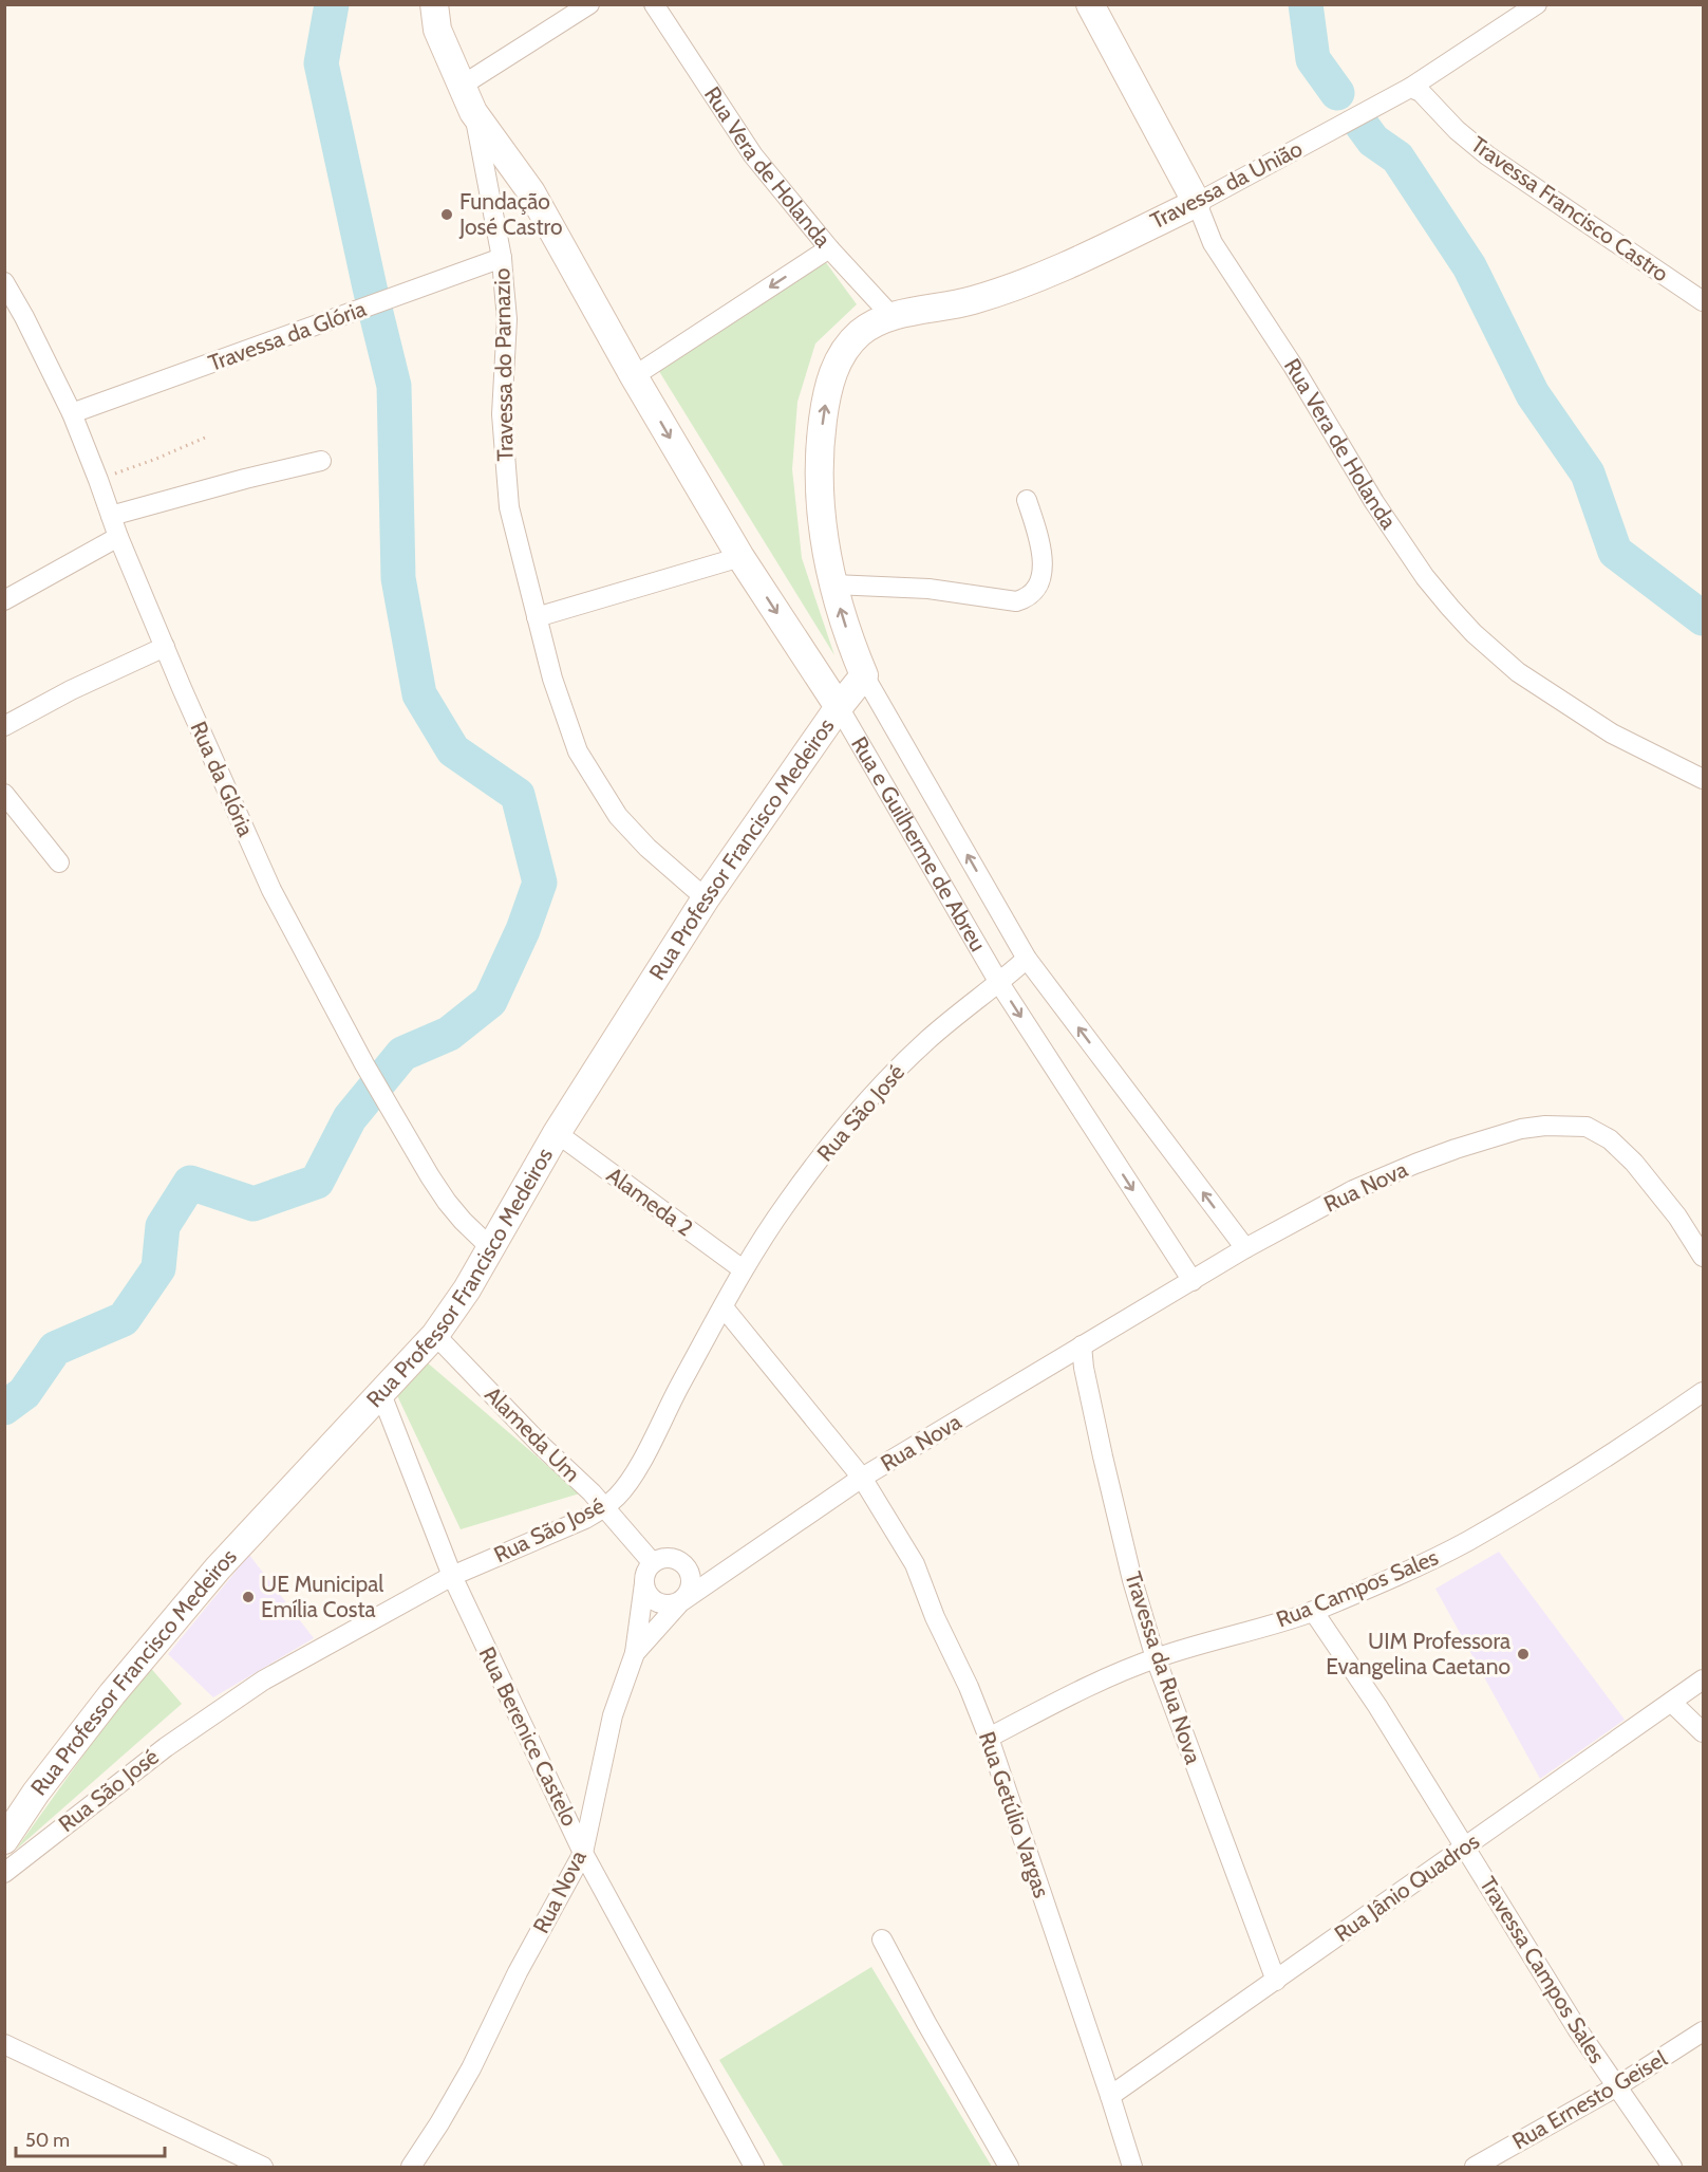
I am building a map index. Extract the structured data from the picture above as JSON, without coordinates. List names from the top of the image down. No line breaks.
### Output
{"streets":{"street":["Rua Vera de Holanda","Travessa da União","Travessa Francisco Castro","Travessa da Glória","Travessa do Parnazio","Rua da Glória","Rua e Guilherme de Abreu","Rua Professor Francisco Medeiros","Rua São José","Rua Nova","Alameda 2","Alameda Um","Rua Campos Sales","Travessa da Rua Nova","Rua Berenice Castelo","Rua Getúlio Vargas","Rua Jânio Quadros","Travessa Campos Sales","Rua Ernesto Geisel"]},"crossings":[["Rua Vera de Holanda","Travessa da União"],["Rua Vera de Holanda","Rua e Guilherme de Abreu"],["Travessa da União","Travessa Francisco Castro"],["Travessa da União","Rua e Guilherme de Abreu"],["Travessa da Glória","Travessa do Parnazio"],["Travessa da Glória","Rua da Glória"],["Travessa do Parnazio","Rua e Guilherme de Abreu"],["Travessa do Parnazio","Rua Professor Francisco Medeiros"],["Rua da Glória","Rua Professor Francisco Medeiros"],["Rua e Guilherme de Abreu","Rua Professor Francisco Medeiros"],["Rua e Guilherme de Abreu","Rua São José"],["Rua e Guilherme de Abreu","Rua Nova"],["Rua Professor Francisco Medeiros","Alameda 2"],["Rua Professor Francisco Medeiros","Alameda Um"],["Rua Professor Francisco Medeiros","Rua Berenice Castelo"],["Rua São José","Alameda 2"],["Rua São José","Alameda Um"],["Rua São José","Rua Berenice Castelo"],["Rua Nova","Alameda Um"],["Rua Nova","Travessa da Rua Nova"],["Rua Nova","Rua Berenice Castelo"],["Rua Nova","Rua Getúlio Vargas"],["Rua Campos Sales","Travessa da Rua Nova"],["Rua Campos Sales","Rua Getúlio Vargas"],["Rua Campos Sales","Travessa Campos Sales"],["Travessa da Rua Nova","Rua Jânio Quadros"],["Rua Getúlio Vargas","Rua Jânio Quadros"],["Rua Jânio Quadros","Travessa Campos Sales"],["Travessa Campos Sales","Rua Ernesto Geisel"]],"places":["Fundação José Castro","UE Municipal Emília Costa","UIM Professora Evangelina Caetano"],"scale_bar":"50 m"}
